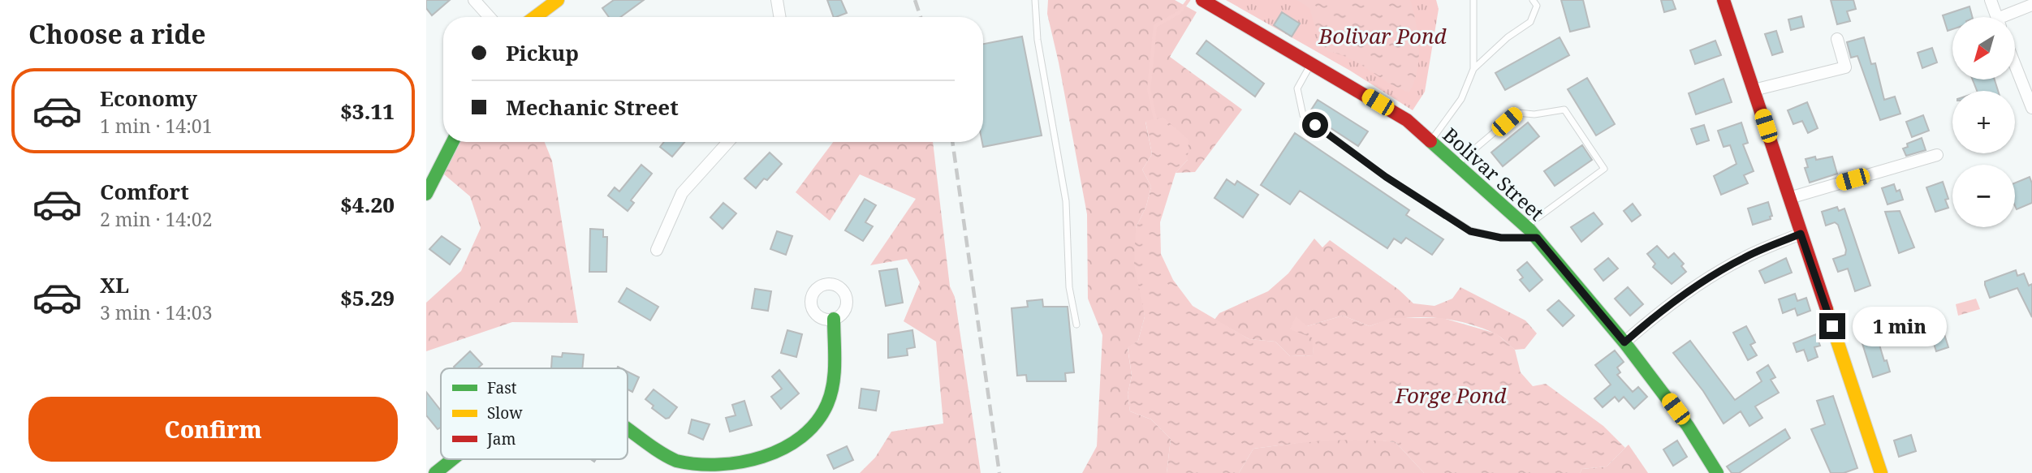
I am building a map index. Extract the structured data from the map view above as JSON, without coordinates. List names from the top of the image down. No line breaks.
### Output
{"streets":{"street":["Bolivar Street"]},"water":["Bolivar Pond","Forge Pond"],"legend":["Fast","Slow","Jam"],"north":"bottom left","page":{"heading":"Choose a ride","map_buttons":["+","−"],"banner":["Pickup","Mechanic Street"],"list":[{"name":"Economy","note":"1 min · 14:01","value":"$3.11"},{"name":"Comfort","note":"2 min · 14:02","value":"$4.20"},{"name":"XL","note":"3 min · 14:03","value":"$5.29"}],"bubble":"1 min","buttons":"Confirm"}}
